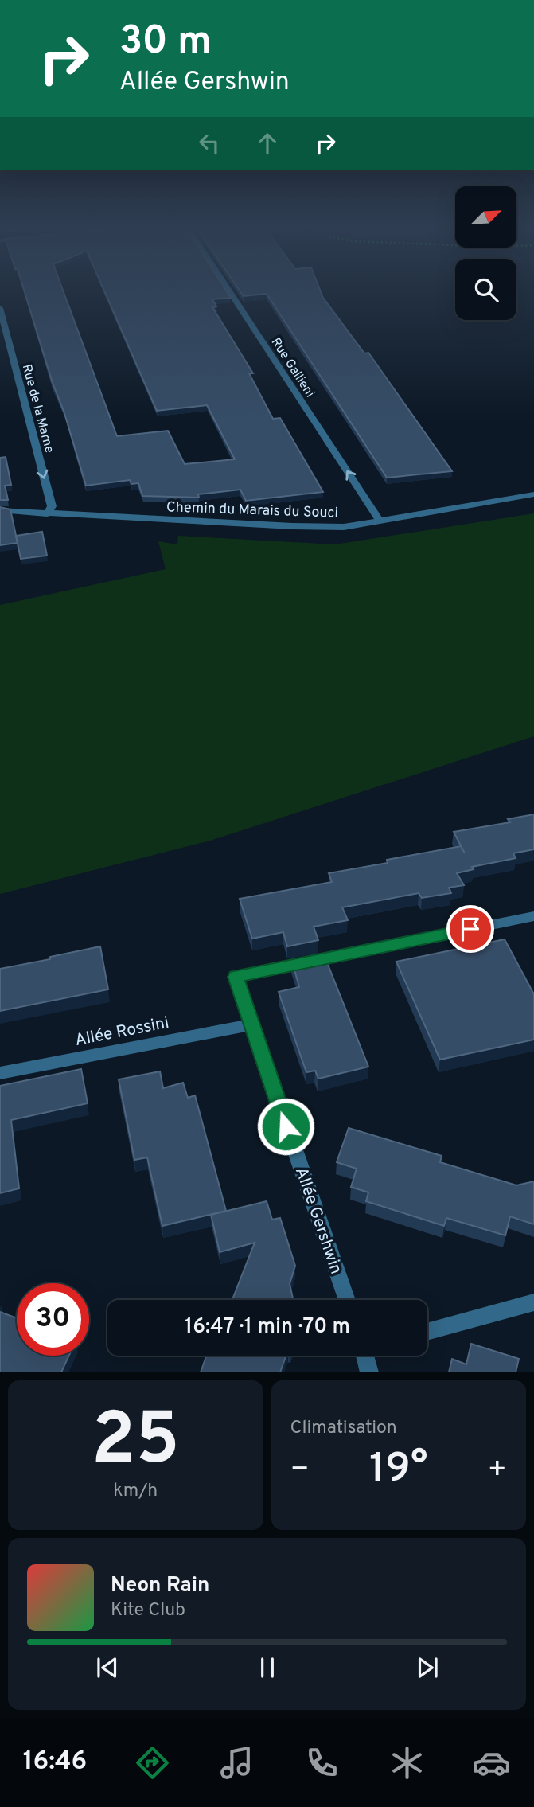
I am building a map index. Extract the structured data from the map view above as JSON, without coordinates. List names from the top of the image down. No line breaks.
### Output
{"streets":{"street":["Rue Gallieni","Rue de la Marne","Chemin du Marais du Souci","Allée Rossini","Allée Gershwin"]},"crossings":[["Rue Gallieni","Chemin du Marais du Souci"],["Rue de la Marne","Chemin du Marais du Souci"],["Allée Rossini","Allée Gershwin"]],"one_way":["Rue Gallieni","Rue de la Marne"],"north":"top right","page":{"turn":["30 m","Allée Gershwin"],"limit":"30","trip":"16:47 · 1 min · 70 m","tile":[["25","km/h"],"Climatisation"],"heat":["−","19°","+"],"song":["Neon Rain","Kite Club"],"tabs":"16:46"}}
